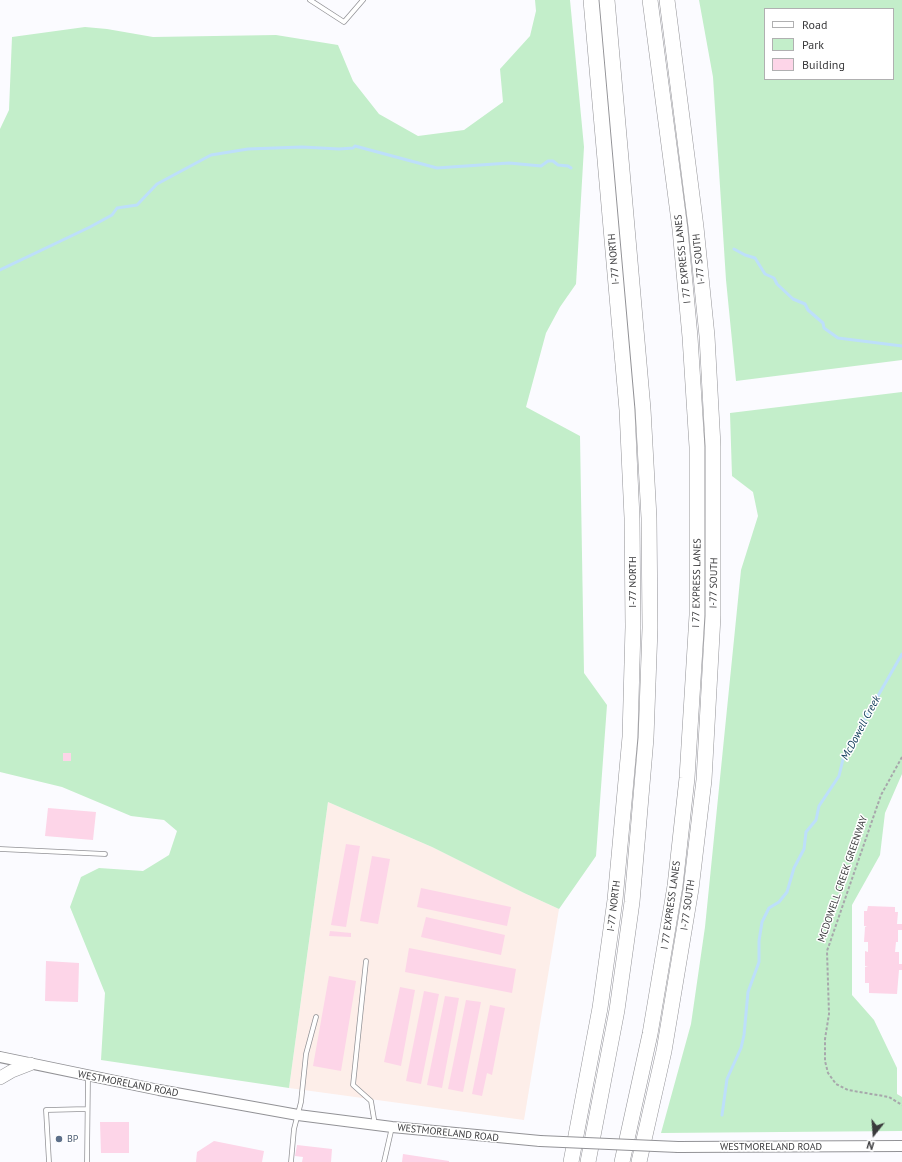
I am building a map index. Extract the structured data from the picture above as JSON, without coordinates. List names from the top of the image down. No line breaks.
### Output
{"streets":{"highway":["I-77 NORTH","I 77 EXPRESS LANES","I-77 SOUTH"],"street":["WESTMORELAND ROAD"],"path":["MCDOWELL CREEK GREENWAY"]},"water":["McDowell Creek"],"places":["BP"],"legend":["Road","Park","Building"],"north":"bottom"}
